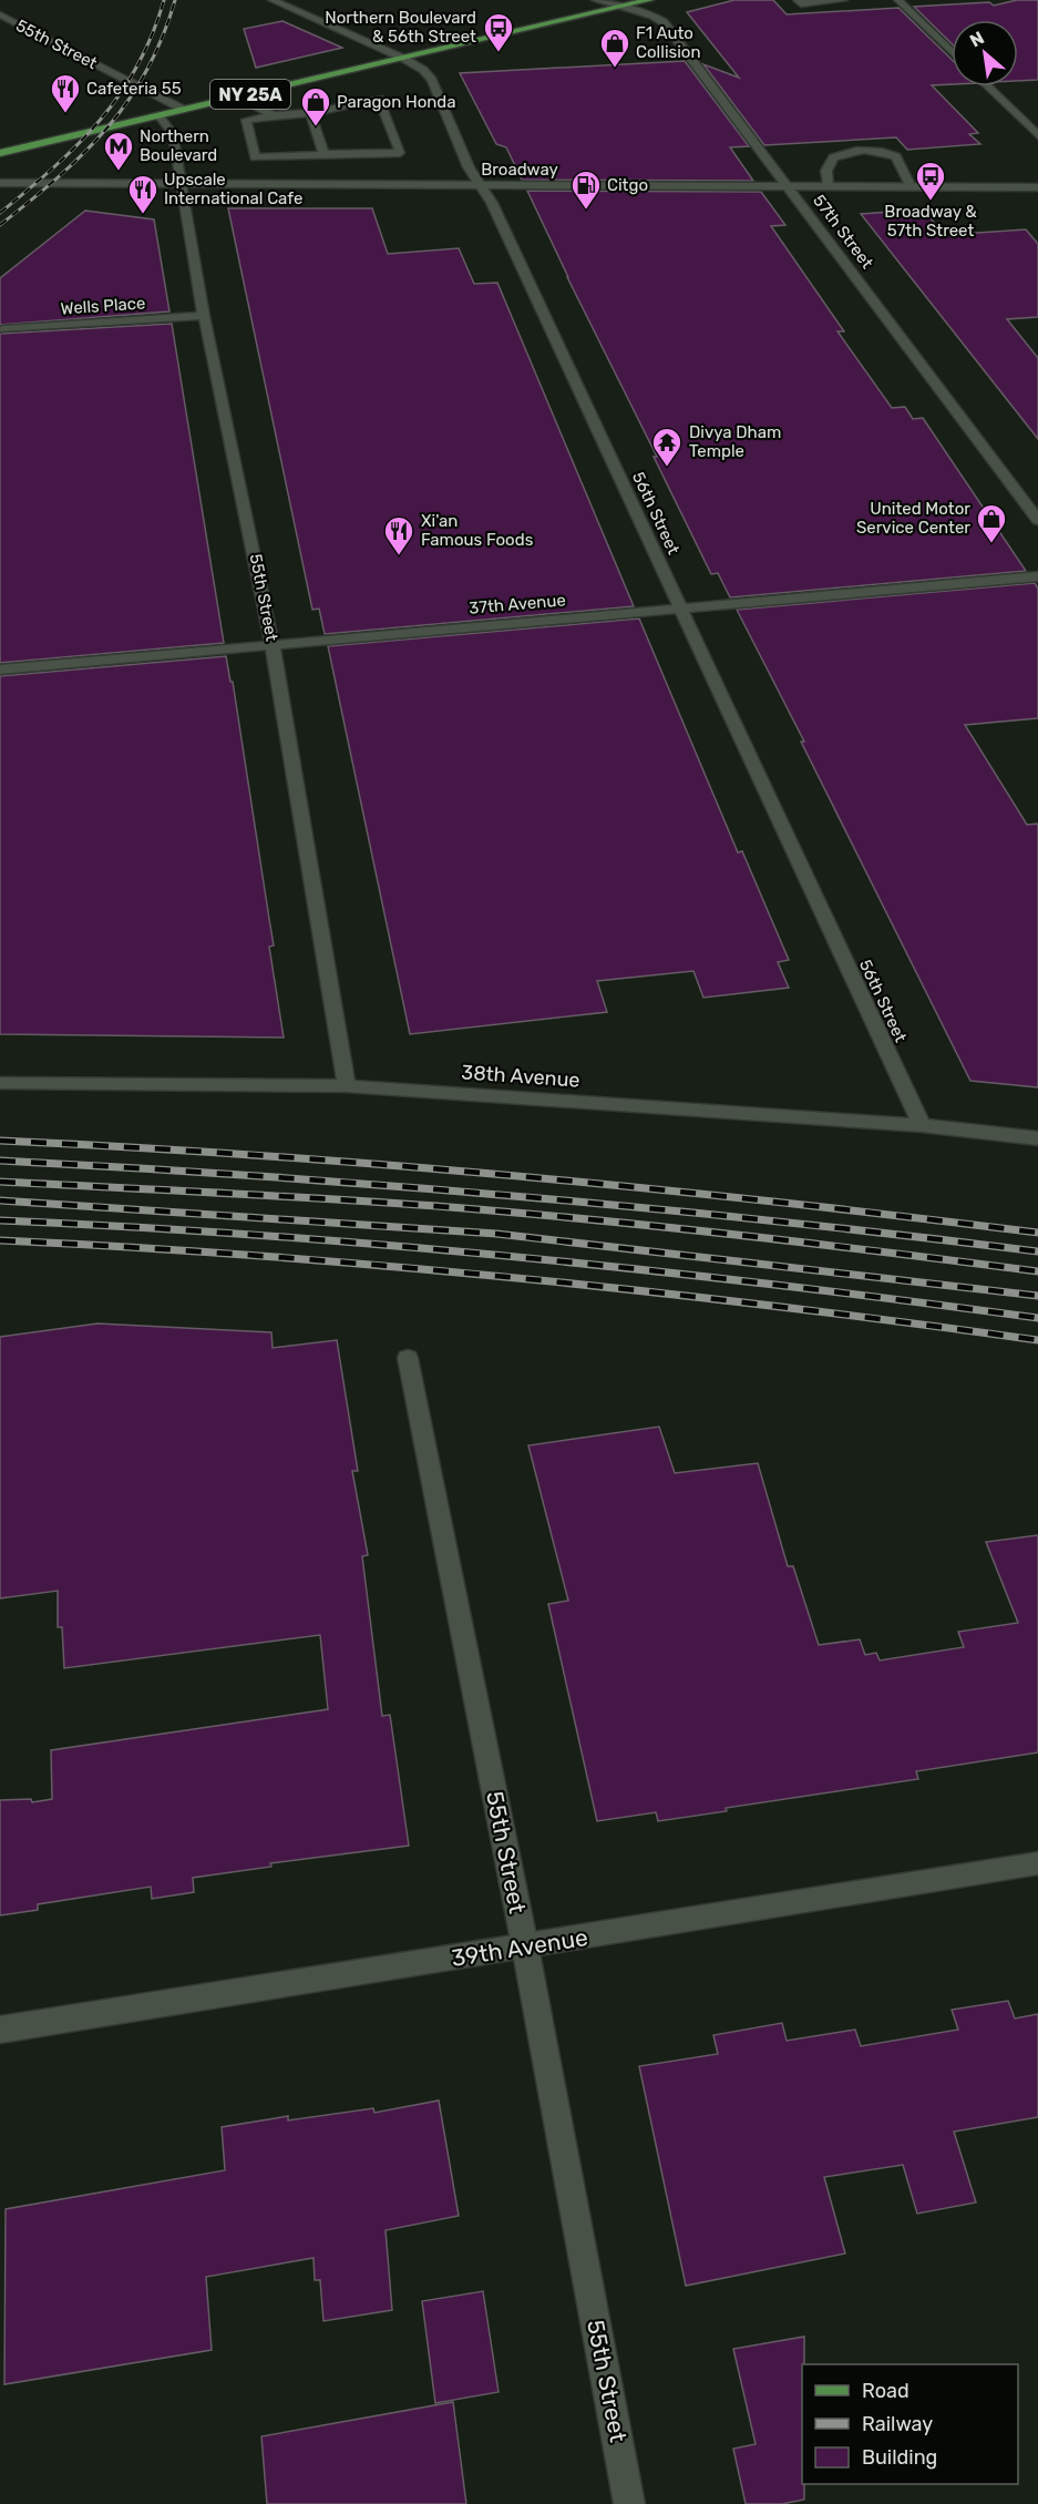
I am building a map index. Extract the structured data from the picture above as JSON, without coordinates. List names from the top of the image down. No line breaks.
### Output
{"streets":{"main road":["NY 25A"],"street":["55th Street","Broadway","57th Street","Wells Place","56th Street","37th Avenue","38th Avenue","39th Avenue"]},"crossings":[["55th Street","NY 25A"],["55th Street","Broadway"],["55th Street","Wells Place"],["55th Street","37th Avenue"],["55th Street","38th Avenue"],["55th Street","39th Avenue"],["NY 25A","57th Street"],["NY 25A","56th Street"],["Broadway","57th Street"],["Broadway","56th Street"],["56th Street","37th Avenue"],["56th Street","38th Avenue"]],"places":{"bus stop":["Northern Boulevard & 56th Street","Broadway & 57th Street"],"shop":["F1 Auto Collision","Paragon Honda","United Motor Service Center"],"restaurant":["Cafeteria 55","Upscale International Cafe","Xi'an Famous Foods"],"metro station":["Northern Boulevard"],"fuel station":["Citgo"],"temple":["Divya Dham Temple"]},"legend":["Road","Railway","Building"],"north":"top left"}
